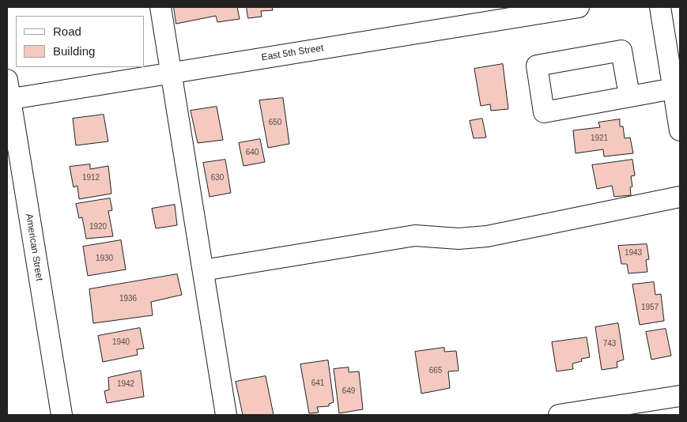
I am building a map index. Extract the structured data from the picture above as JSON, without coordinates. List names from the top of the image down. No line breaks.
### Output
{"streets":{"street":["East 5th Street","American Street"]},"crossings":[["East 5th Street","American Street"]],"house_numbers":["650","1921","640","1912","630","1920","1943","1930","1936","1957","1940","743","665","641","1942","649"],"legend":["Road","Building"]}
